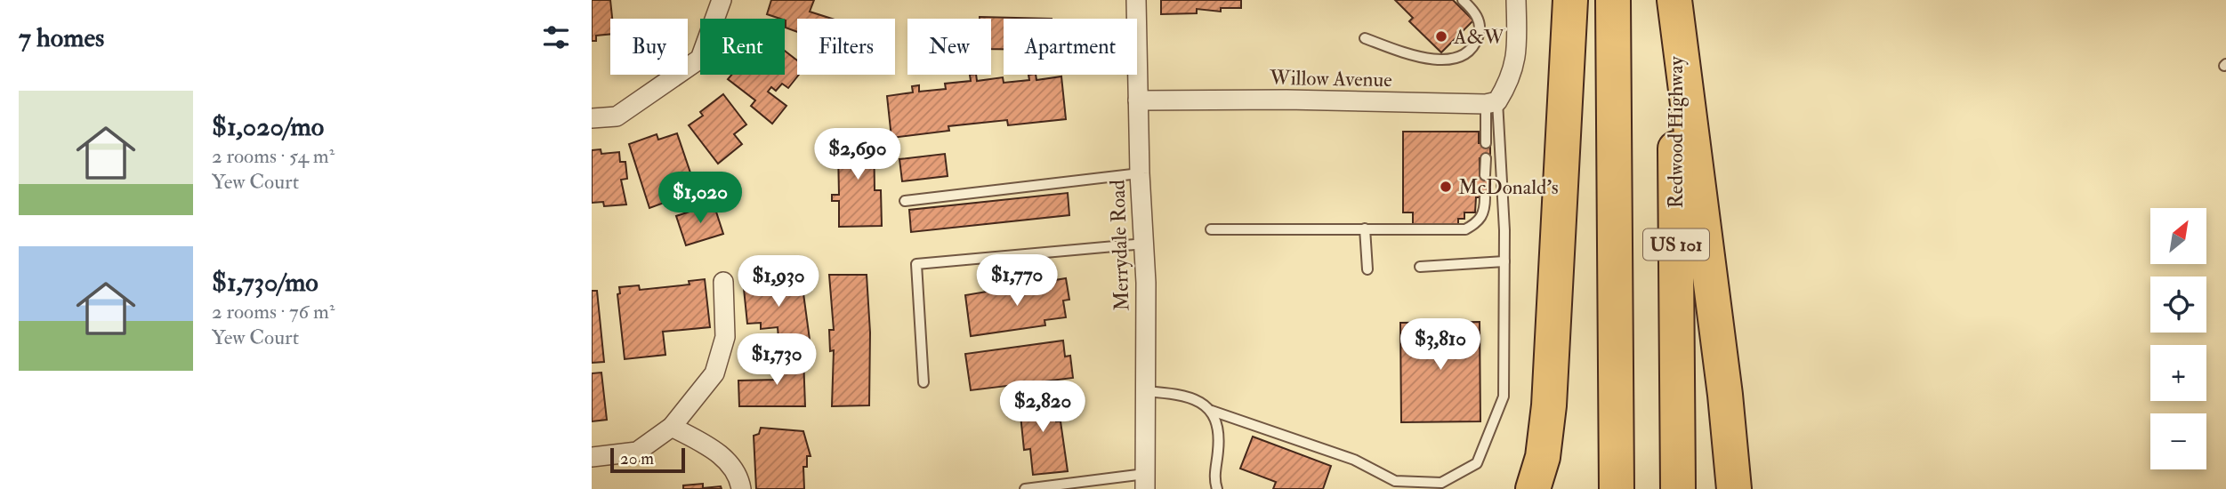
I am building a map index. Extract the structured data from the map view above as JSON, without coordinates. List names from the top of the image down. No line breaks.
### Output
{"streets":{"highway":["Redwood Highway","US 101"],"street":["Willow Avenue","Merrydale Road"]},"crossings":[["Willow Avenue","Merrydale Road"]],"places":["A&W","McDonald's"],"scale_bar":"20 m","north":"top right","page":{"heading":"7 homes","chip":["Buy","Rent","Filters","New","Apartment"],"list":[{"name":"$1,020/mo","note":"2 rooms · 54 m² · Yew Court"},{"name":"$1,730/mo","note":"2 rooms · 76 m² · Yew Court"}],"price":["$2,690","$1,020","$1,770","$1,930","$3,810","$1,730","$2,820"],"map_buttons":["+","−"],"scale":"20 m"}}
